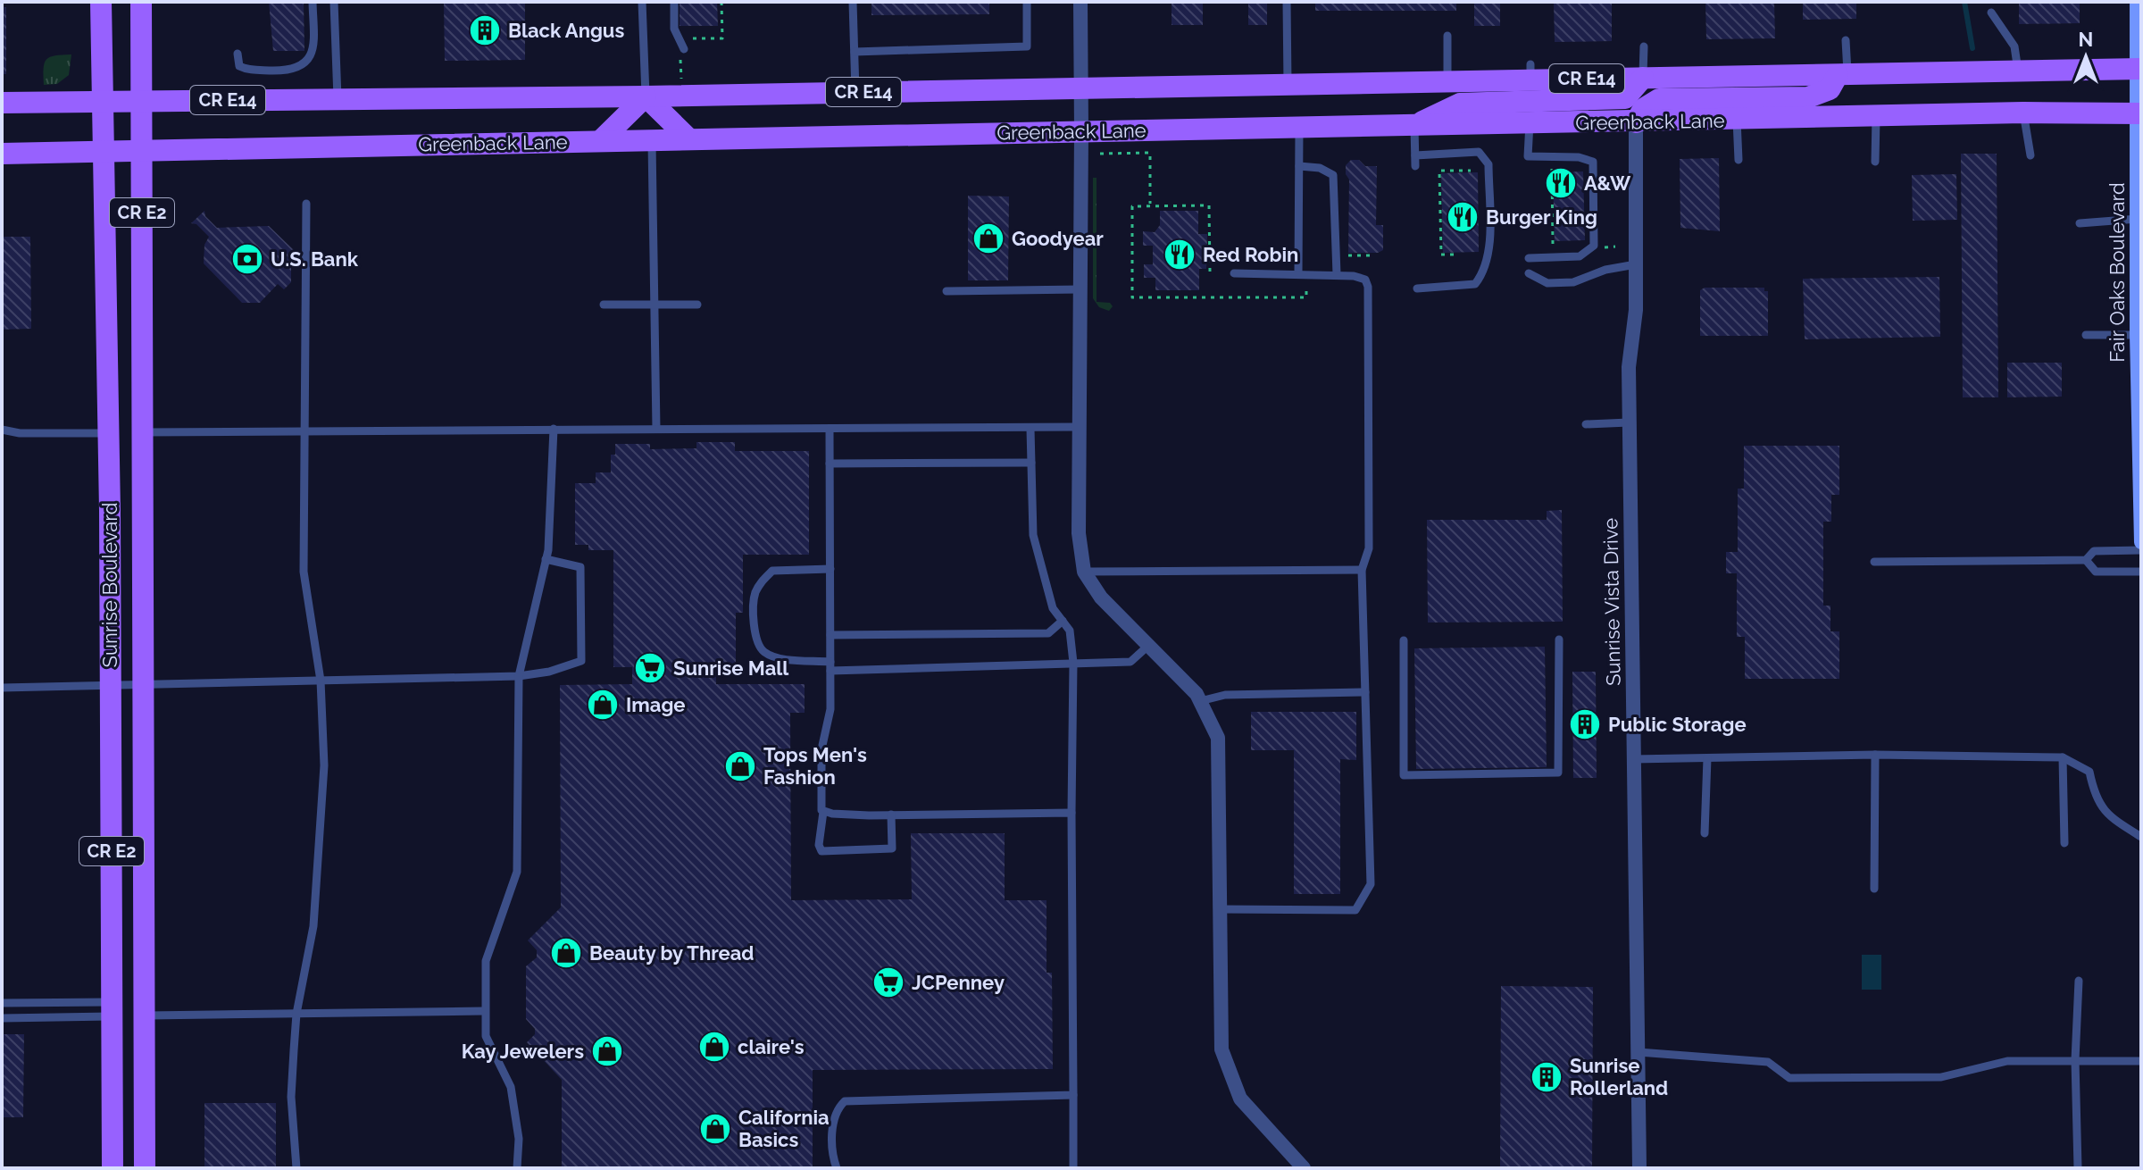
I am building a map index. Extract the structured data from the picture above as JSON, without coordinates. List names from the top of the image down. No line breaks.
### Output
{"streets":{"main road":["CR E14","Greenback Lane","CR E2","Fair Oaks Boulevard","Sunrise Boulevard"],"street":["Sunrise Vista Drive"]},"crossings":[["CR E14","Fair Oaks Boulevard"],["CR E14","Sunrise Boulevard"],["Greenback Lane","Fair Oaks Boulevard"],["Greenback Lane","Sunrise Boulevard"],["Greenback Lane","Sunrise Vista Drive"]],"places":{"building":["Black Angus","Public Storage","Sunrise Rollerland"],"restaurant":["A&W","Burger King","Red Robin"],"shop":["Goodyear","Image","Tops Men's Fashion","Beauty by Thread","claire's","Kay Jewelers","California Basics"],"bank":["U.S. Bank"],"supermarket":["Sunrise Mall","JCPenney"]},"north":"top"}
